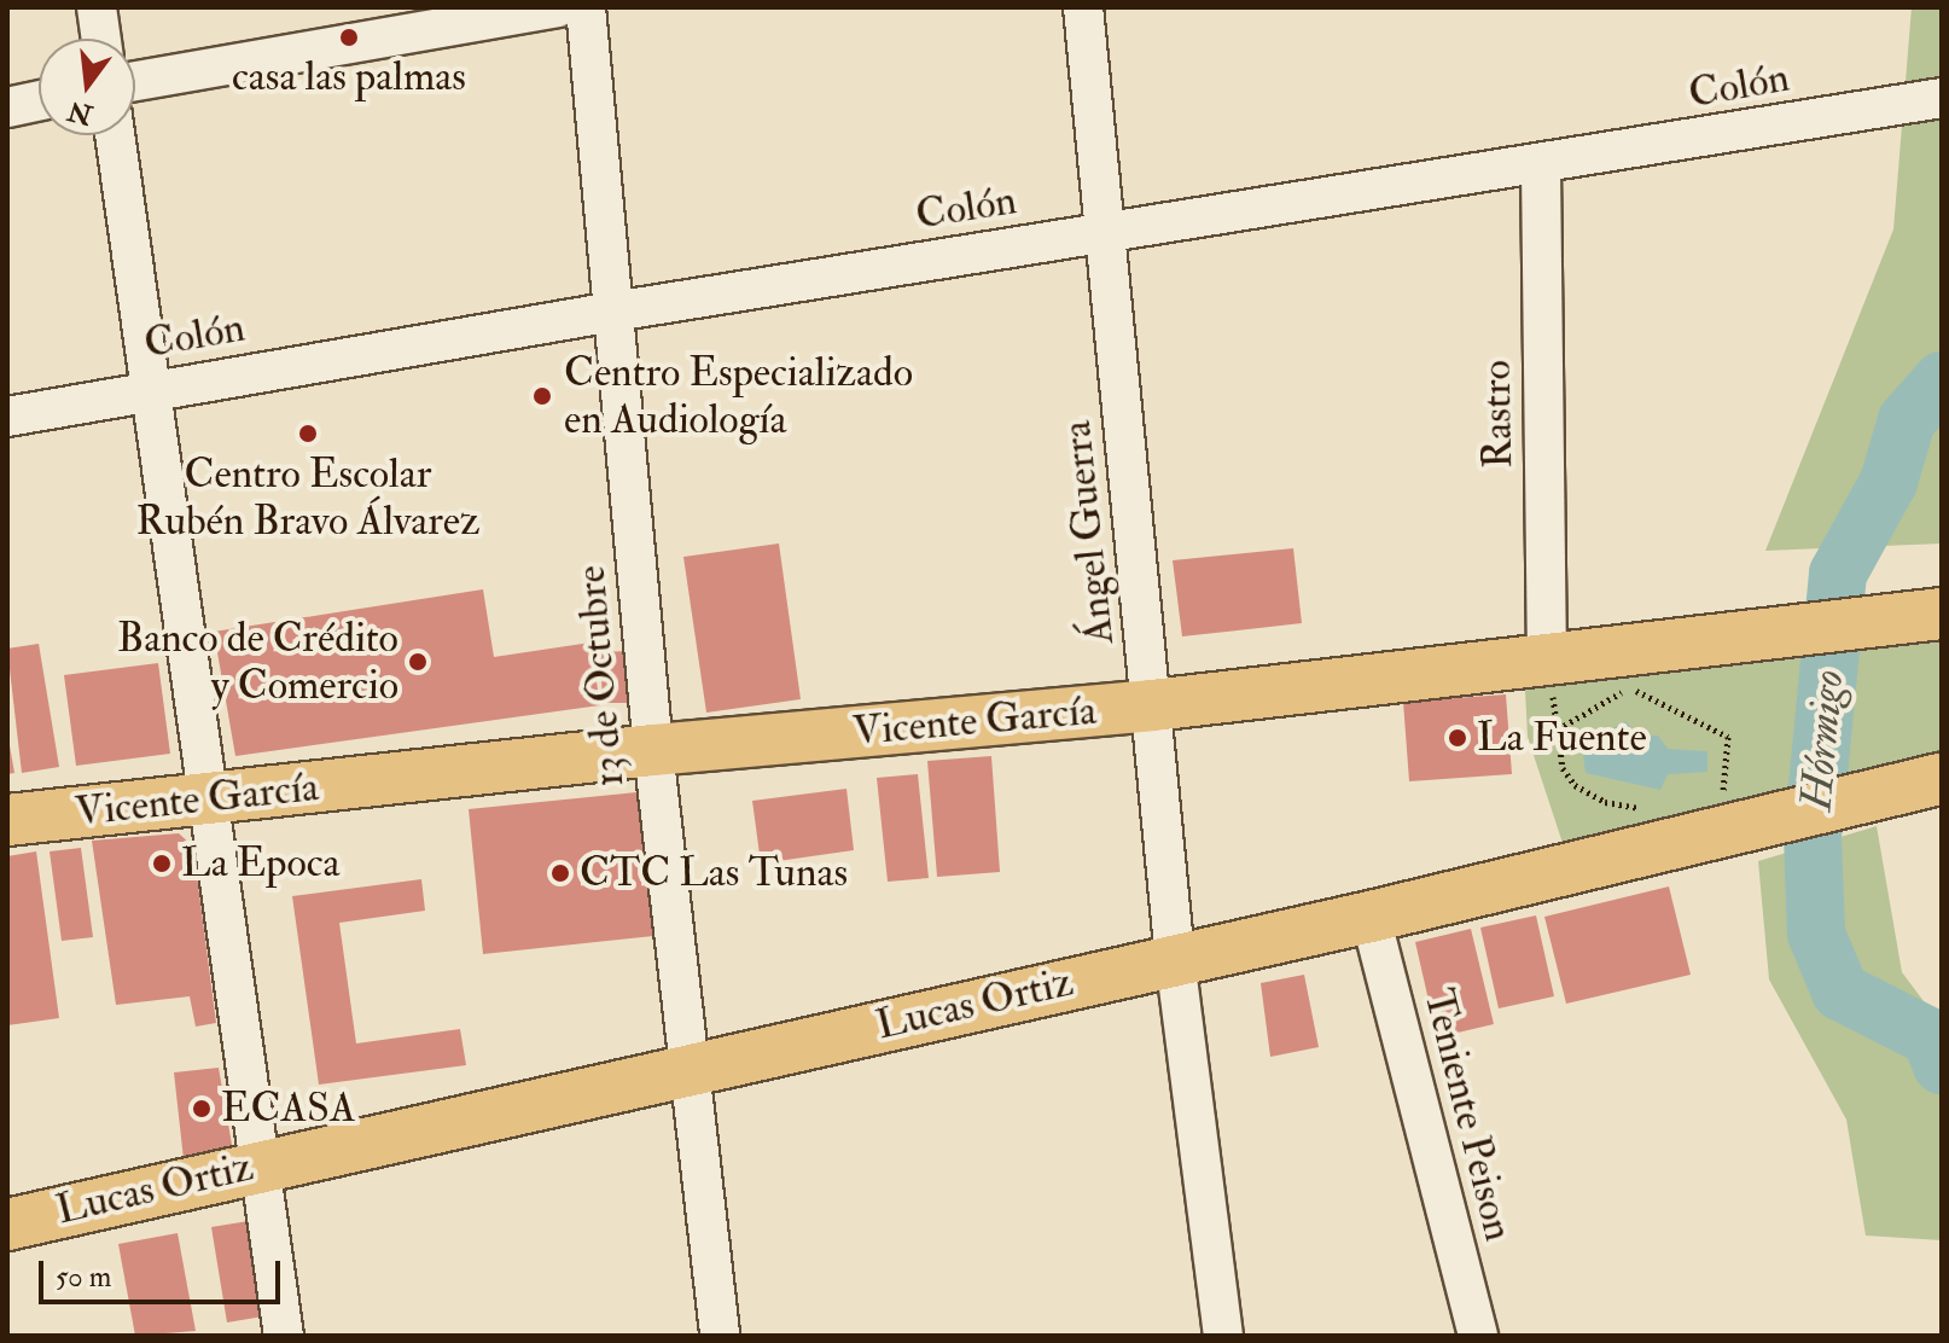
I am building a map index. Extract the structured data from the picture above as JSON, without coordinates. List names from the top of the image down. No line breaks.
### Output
{"streets":{"main road":["Vicente García","Lucas Ortiz"],"street":["Colón","Rastro","Ángel Guerra","13 de Octubre","Teniente Peison"]},"crossings":[["Colón","Rastro"],["Colón","Ángel Guerra"],["Colón","13 de Octubre"],["Rastro","Vicente García"],["Ángel Guerra","Vicente García"],["Ángel Guerra","Lucas Ortiz"],["13 de Octubre","Vicente García"],["13 de Octubre","Lucas Ortiz"],["Lucas Ortiz","Teniente Peison"]],"water":["Hórmigo"],"places":["casa las palmas","Centro Especializado en Audiología","Centro Escolar Rubén Bravo Álvarez","Banco de Crédito y Comercio","La Fuente","La Epoca","CTC Las Tunas","ECASA"],"scale_bar":"50 m","north":"bottom"}
